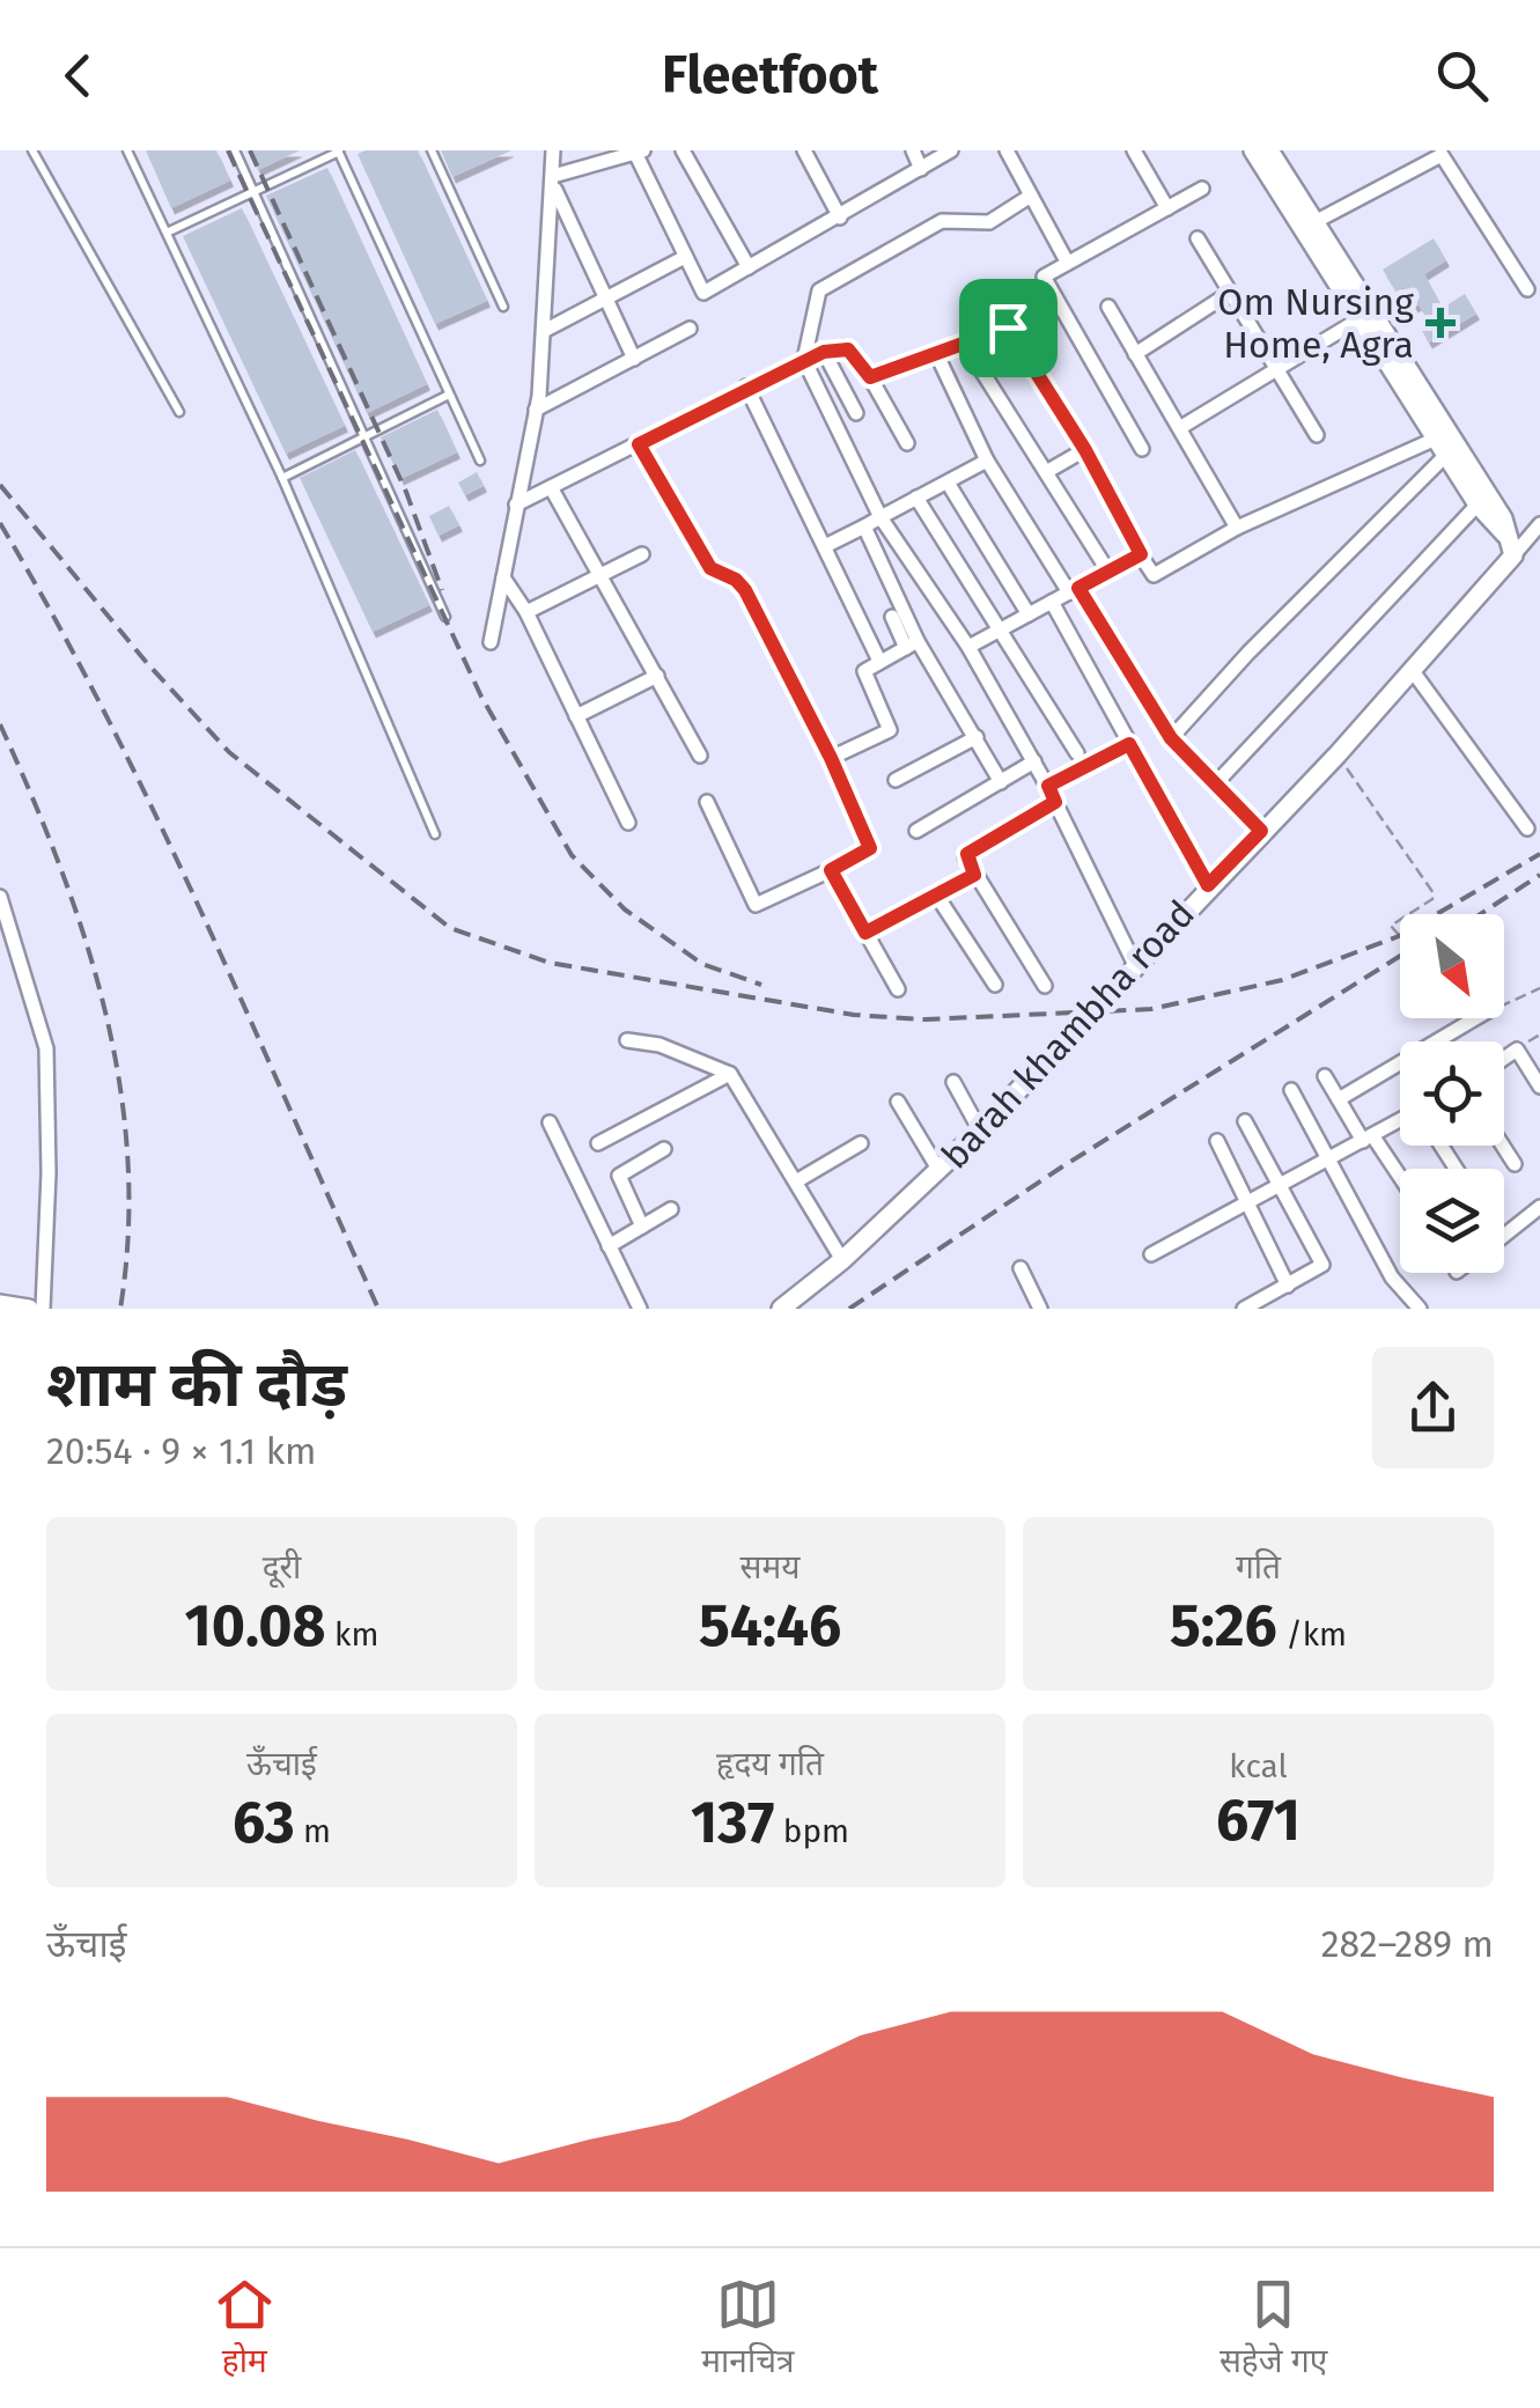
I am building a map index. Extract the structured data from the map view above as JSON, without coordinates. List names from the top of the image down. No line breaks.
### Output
{"streets":{"street":["barah khambha road"]},"places":{"health":["Om Nursing Home, Agra"]},"north":"bottom right","page":{"header":"Fleetfoot","heading":["शाम की दौड़","20:54 · 9 × 1.1 km"],"stats":[["दूरी","10.08 km"],["समय","54:46"],["गति","5:26 /km"],["ऊँचाई","63 m"],["हृदय गति","137 bpm"],["kcal","671"]],"chart":["ऊँचाई","282–289 m"],"tabs":["होम","मानचित्र","सहेजे गए"]}}
